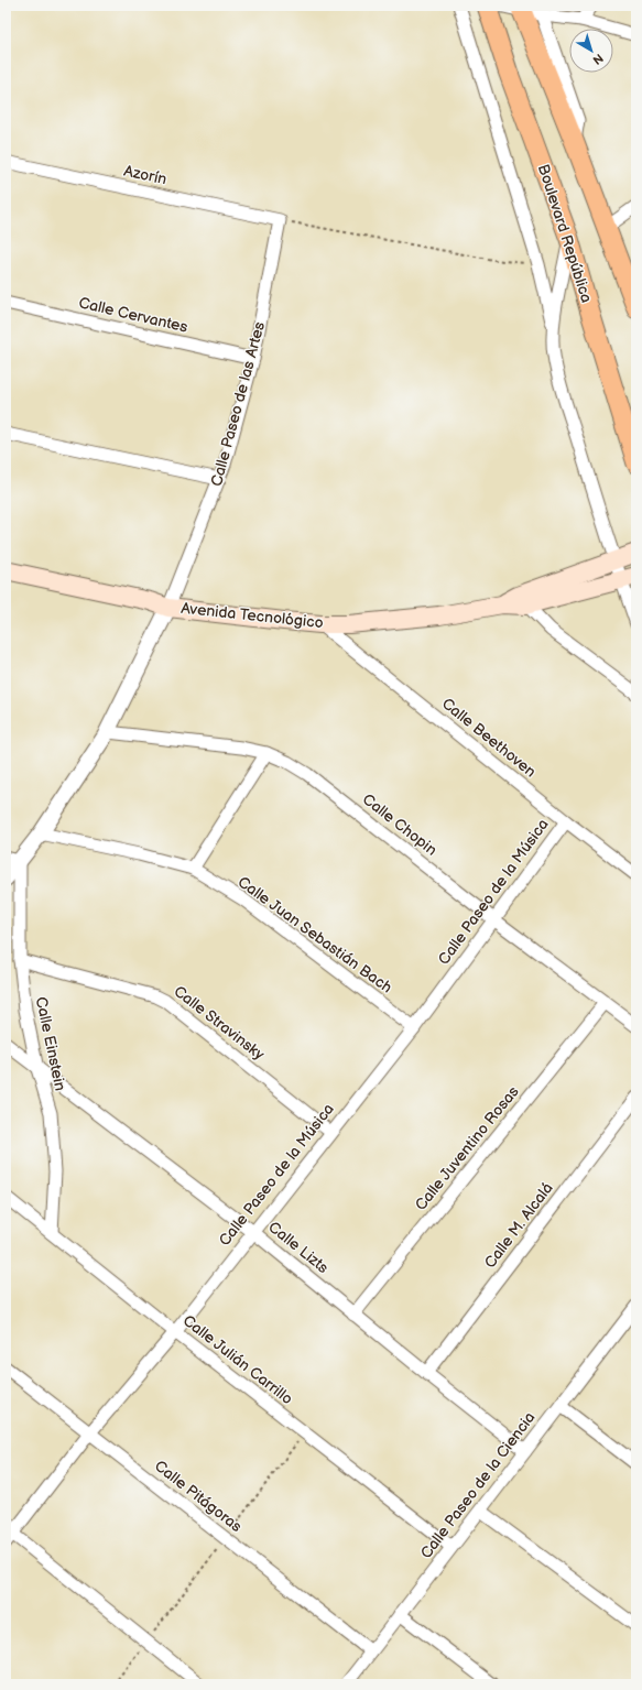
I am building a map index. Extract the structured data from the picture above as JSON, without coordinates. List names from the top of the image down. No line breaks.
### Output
{"streets":{"main road":["Boulevard República","Avenida Tecnológico"],"street":["Azorín","Calle Cervantes","Calle Paseo de las Artes","Calle Beethoven","Calle Chopin","Calle Paseo de la Música","Calle Juan Sebastián Bach","Calle Stravinsky","Calle Einstein","Calle Juventino Rosas","Calle M. Alcalá","Calle Lizts","Calle Julián Carrillo","Calle Paseo de la Ciencia","Calle Pitágoras"]},"crossings":[["Azorín","Calle Paseo de las Artes"],["Calle Cervantes","Calle Paseo de las Artes"],["Calle Paseo de las Artes","Avenida Tecnológico"],["Calle Paseo de las Artes","Calle Chopin"],["Calle Paseo de las Artes","Calle Juan Sebastián Bach"],["Calle Paseo de las Artes","Calle Einstein"],["Avenida Tecnológico","Calle Beethoven"],["Calle Beethoven","Calle Paseo de la Música"],["Calle Chopin","Calle Paseo de la Música"],["Calle Chopin","Calle Juventino Rosas"],["Calle Paseo de la Música","Calle Juan Sebastián Bach"],["Calle Paseo de la Música","Calle Stravinsky"],["Calle Paseo de la Música","Calle Lizts"],["Calle Paseo de la Música","Calle Julián Carrillo"],["Calle Paseo de la Música","Calle Pitágoras"],["Calle Stravinsky","Calle Einstein"],["Calle Einstein","Calle Lizts"],["Calle Einstein","Calle Julián Carrillo"],["Calle Juventino Rosas","Calle Lizts"],["Calle M. Alcalá","Calle Lizts"],["Calle Lizts","Calle Paseo de la Ciencia"],["Calle Julián Carrillo","Calle Paseo de la Ciencia"],["Calle Paseo de la Ciencia","Calle Pitágoras"]],"north":"bottom right"}
